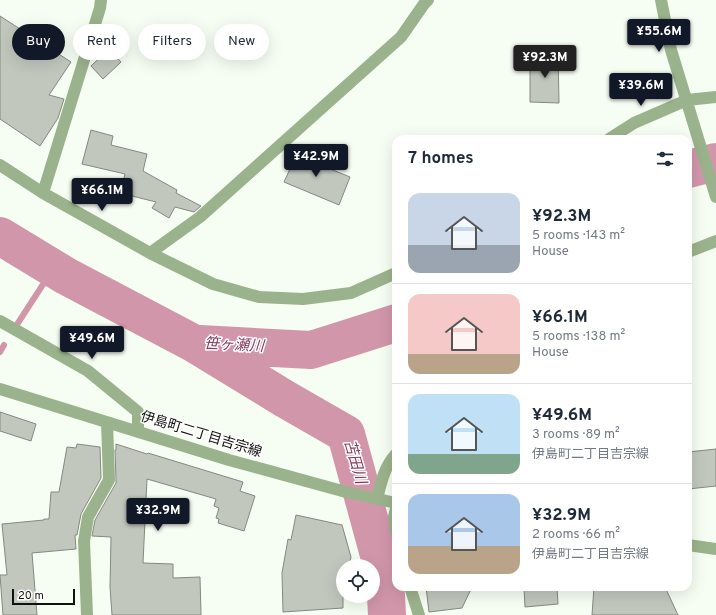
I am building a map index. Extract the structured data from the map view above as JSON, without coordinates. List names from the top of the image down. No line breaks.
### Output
{"streets":{"street":["伊島町二丁目吉宗線"]},"water":["笹ヶ瀬川","苫田川"],"scale_bar":"20 m","page":{"price":["¥55.6M","¥92.3M","¥39.6M","¥42.9M","¥66.1M","¥49.6M","¥32.9M"],"chip":["Buy","Rent","Filters","New"],"heading":"7 homes","list":[{"name":"¥92.3M","note":"5 rooms · 143 m² · House"},{"name":"¥66.1M","note":"5 rooms · 138 m² · House"},{"name":"¥49.6M","note":"3 rooms · 89 m² · 伊島町二丁目吉宗線"},{"name":"¥32.9M","note":"2 rooms · 66 m² · 伊島町二丁目吉宗線"}],"scale":"20 m"}}
